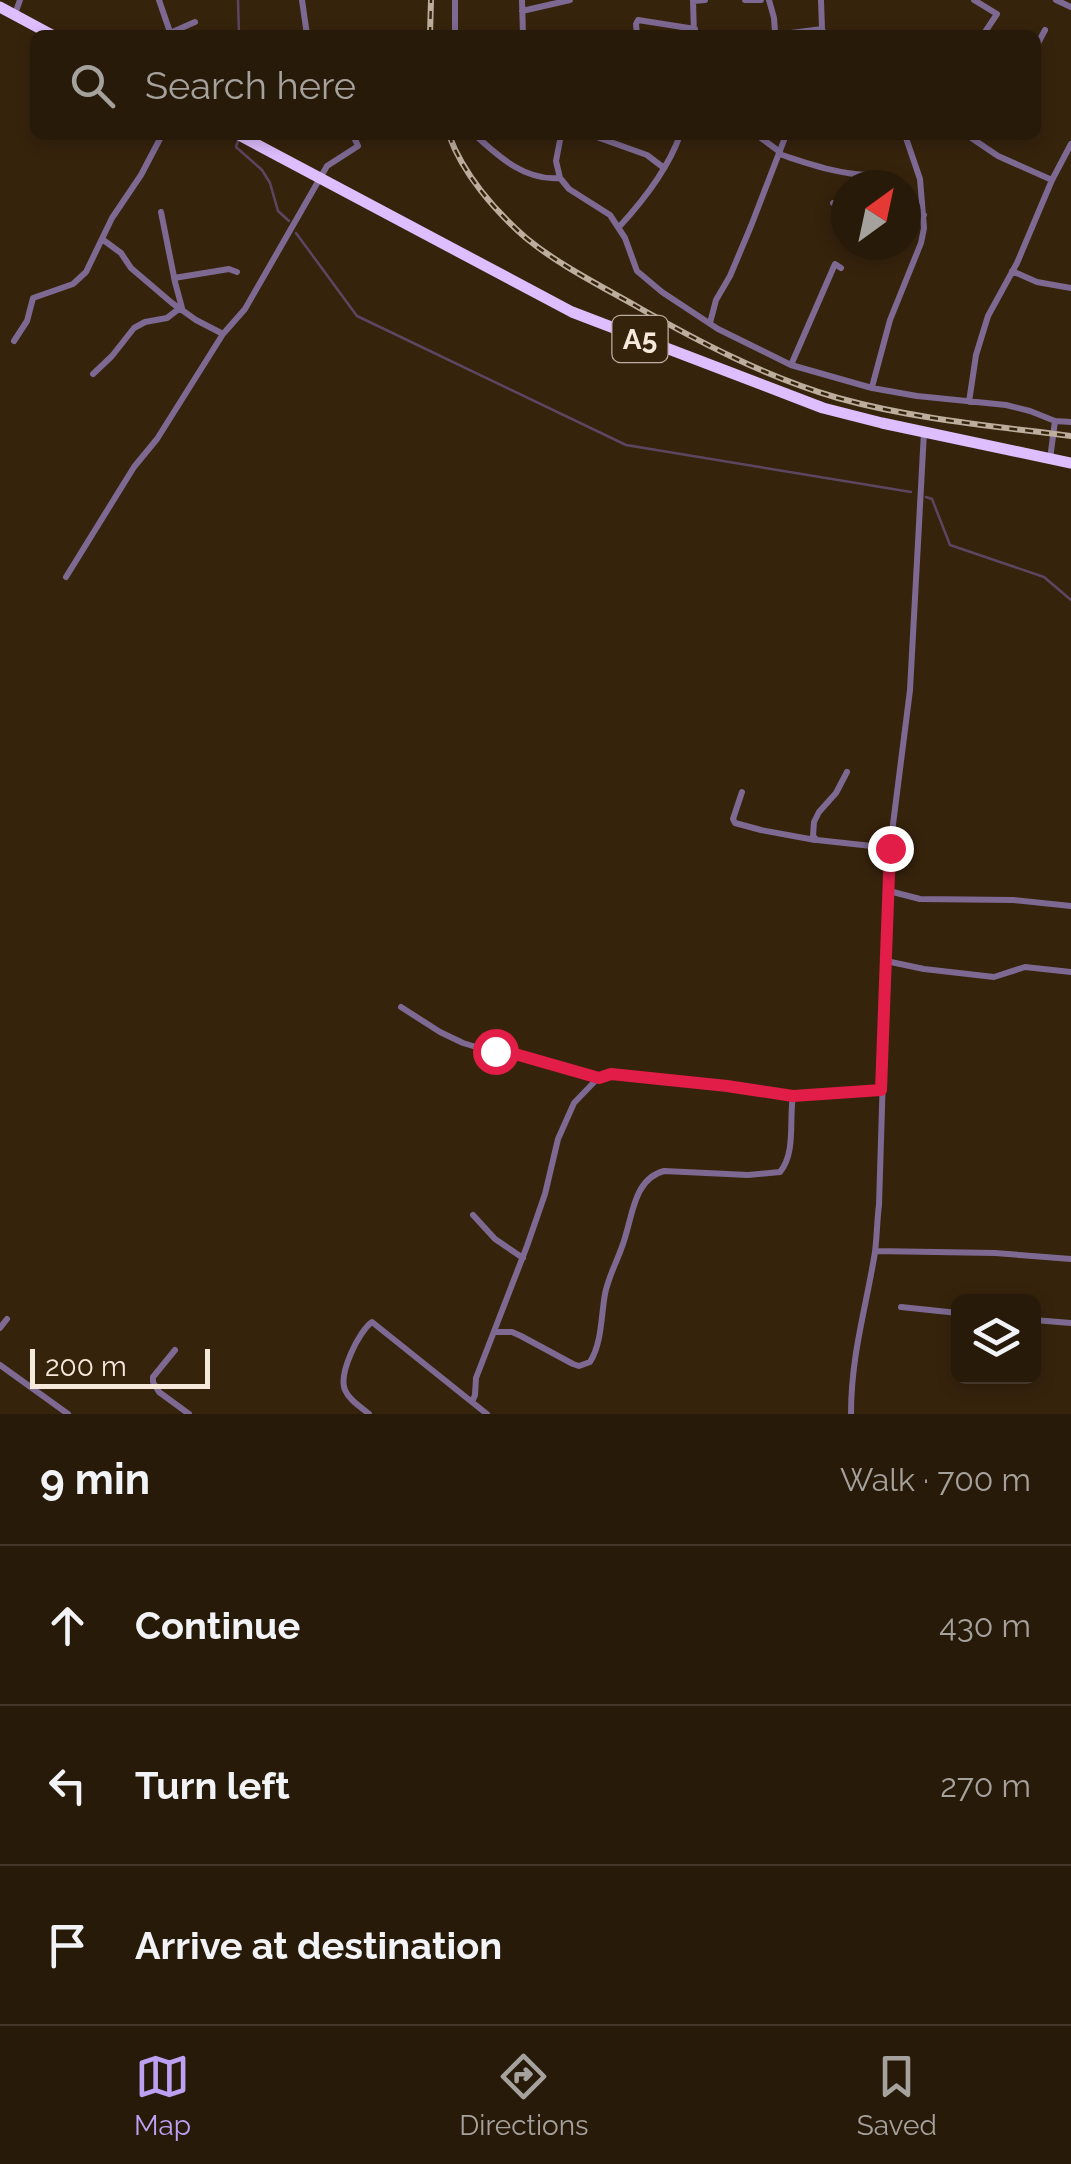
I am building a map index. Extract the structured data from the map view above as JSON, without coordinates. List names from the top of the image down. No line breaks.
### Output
{"streets":{"highway":["A5"]},"scale_bar":"200 m","north":"top right","page":{"search":"Search here","scale":"200 m","heading":["9 min","Walk · 700 m"],"list":[["Continue","430 m"],["Turn left","270 m"],"Arrive at destination"],"nav":["Map","Directions","Saved"]}}
